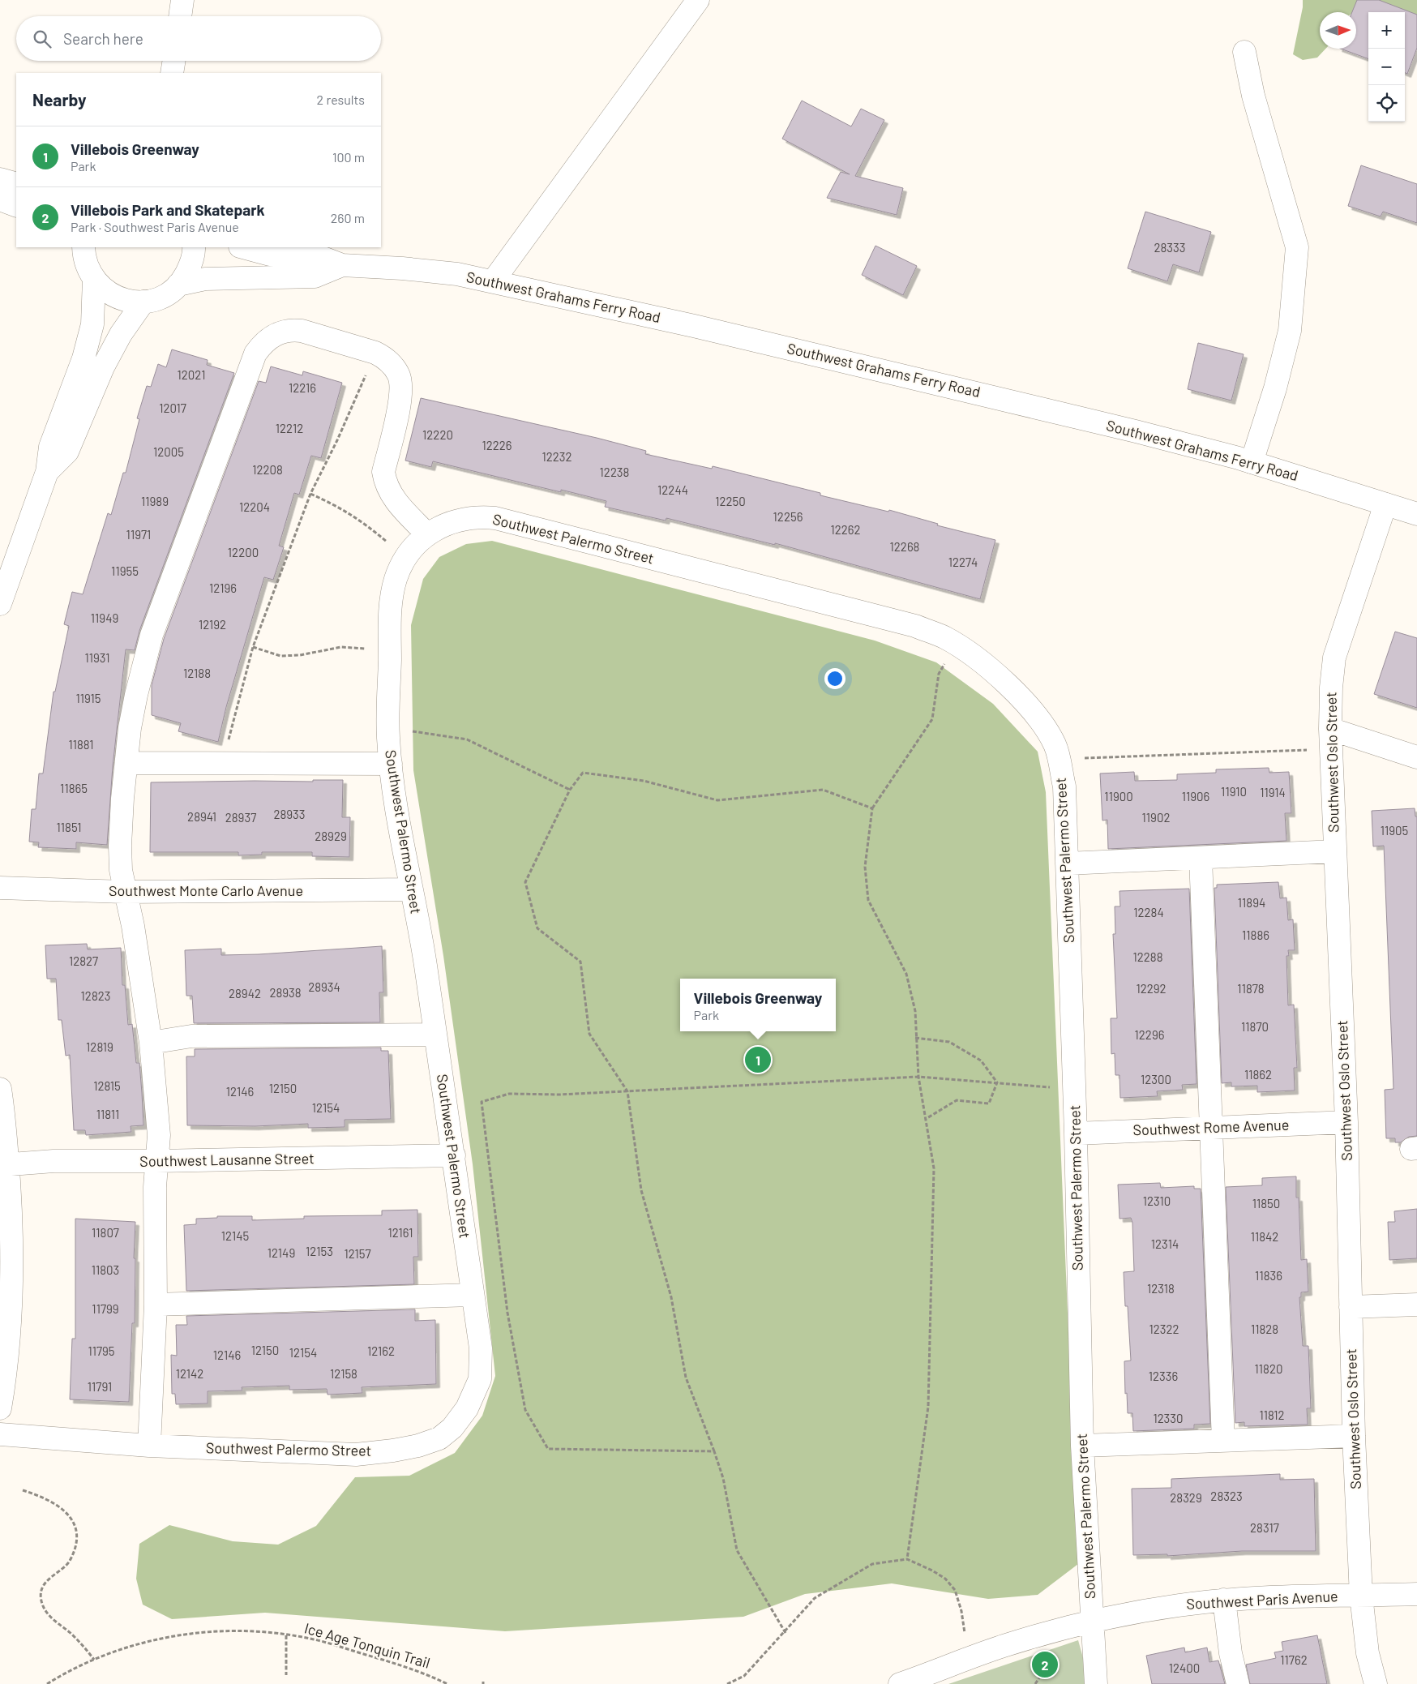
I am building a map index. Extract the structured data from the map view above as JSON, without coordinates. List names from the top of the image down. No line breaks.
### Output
{"streets":{"street":["Southwest Grahams Ferry Road","Southwest Palermo Street","Southwest Oslo Street","Southwest Monte Carlo Avenue","Southwest Rome Avenue","Southwest Lausanne Street","Southwest Paris Avenue"],"path":["Ice Age Tonquin Trail"]},"crossings":[["Southwest Grahams Ferry Road","Southwest Oslo Street"],["Southwest Palermo Street","Southwest Monte Carlo Avenue"],["Southwest Palermo Street","Southwest Rome Avenue"],["Southwest Palermo Street","Southwest Lausanne Street"],["Southwest Palermo Street","Southwest Paris Avenue"],["Southwest Oslo Street","Southwest Rome Avenue"],["Southwest Oslo Street","Southwest Paris Avenue"]],"house_numbers":["28333","12021","12216","12017","12212","12220","12226","12005","12232","12208","12238","12244","11989","12250","12204","12256","12262","11971","12268","12200","12274","11955","12196","11949","12192","11931","12188","11915","11881","11865","11910","11914","11900","11906","28933","28941","28937","11902","11851","11905","28929","11894","12284","11886","12288","12827","28934","12292","11878","28938","28942","12823","11870","12296","12819","11862","12300","12815","12150","12146","12154","11811","12310","11850","11807","12161","12145","11842","12314","12153","12149","12157","11803","11836","12318","11799","12322","11828","12150","11795","12162","12154","12146","11820","12142","12158","12336","11791","11812","12330","28323","28329","28317","11762","12400"],"north":"right","page":{"map_buttons":["+","−"],"search":"Search here","heading":["Nearby","2 results"],"list":[{"mark":"1","name":"Villebois Greenway","note":"Park","value":"100 m"},{"mark":"2","name":"Villebois Park and Skatepark","note":"Park · Southwest Paris Avenue","value":"260 m"}],"popup":["Villebois Greenway","Park"],"pins":["1","2"]}}
